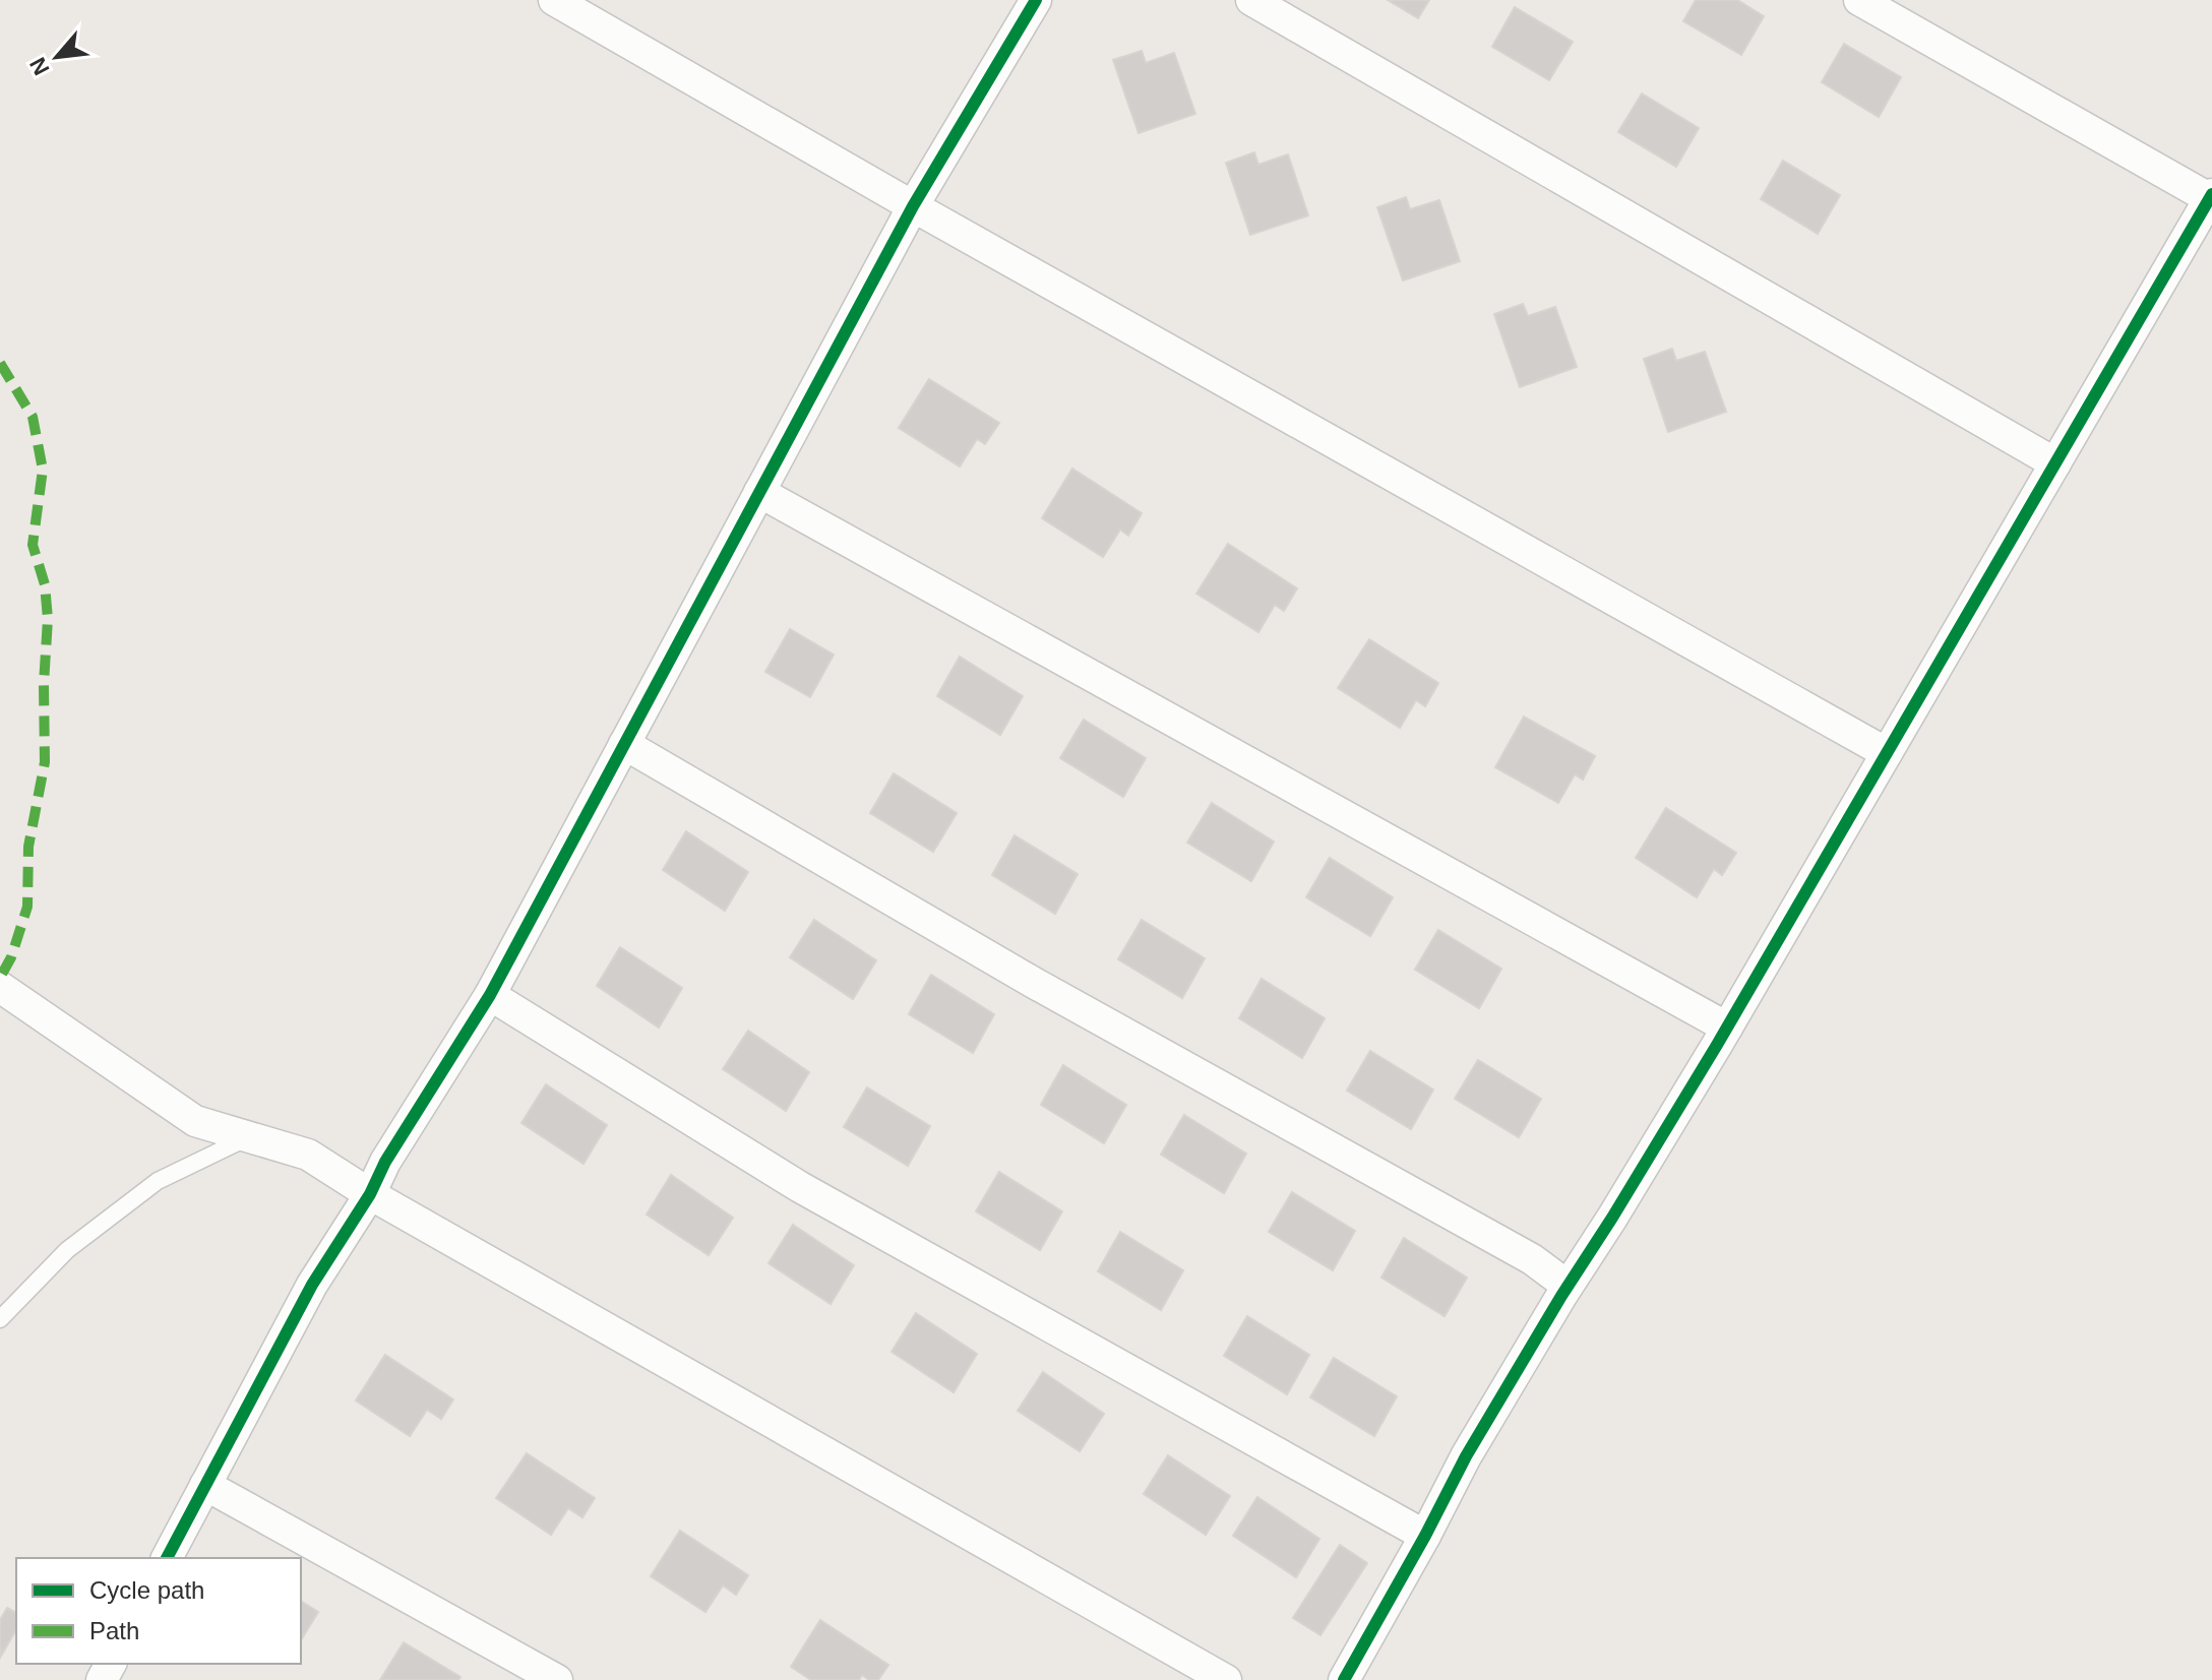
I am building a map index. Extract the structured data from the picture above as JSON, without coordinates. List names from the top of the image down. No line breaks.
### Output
{"legend":["Cycle path","Path"],"north":"bottom left"}
